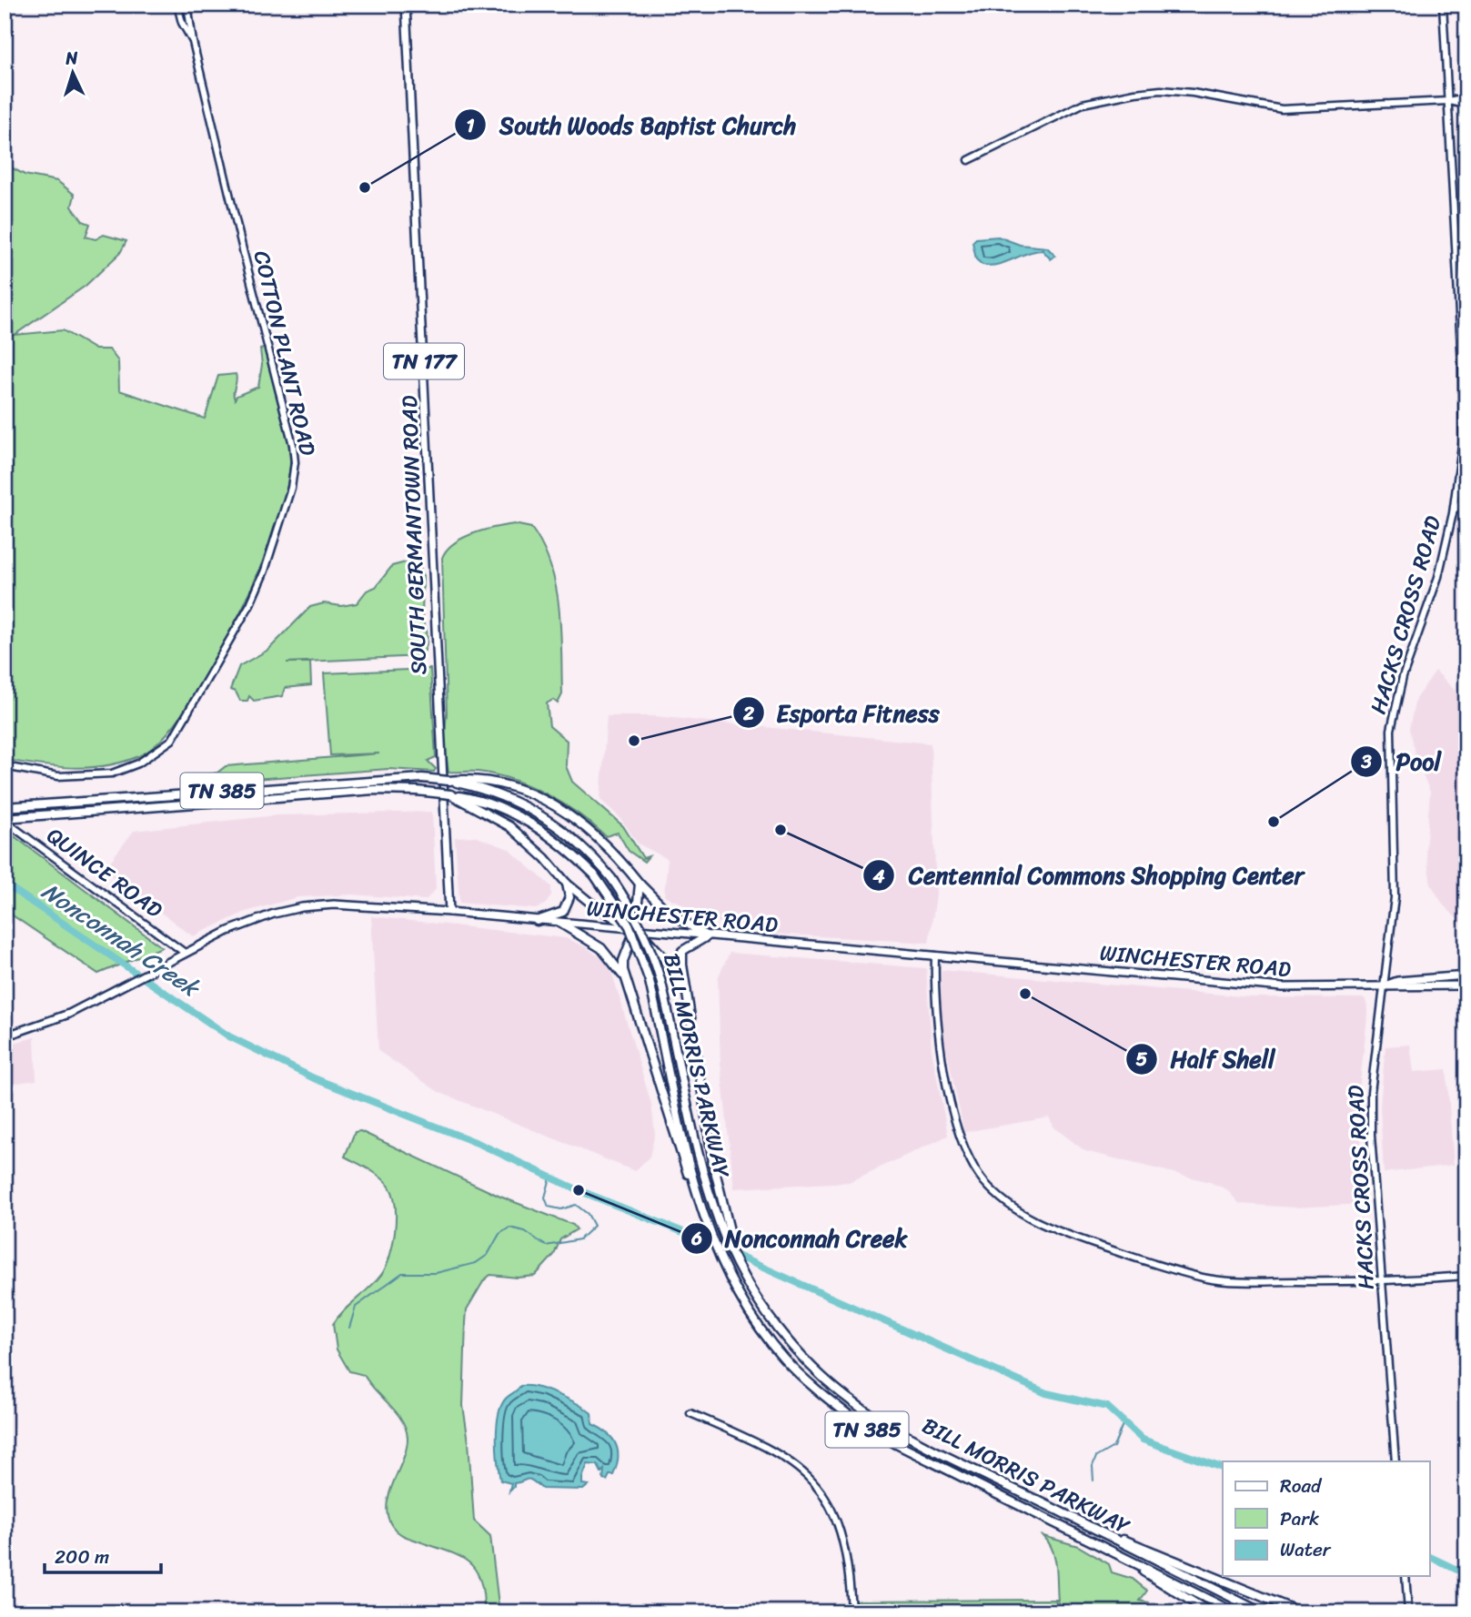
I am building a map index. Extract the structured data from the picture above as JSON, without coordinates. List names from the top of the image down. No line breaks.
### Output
{"streets":{"highway":["TN 385","BILL MORRIS PARKWAY"],"main road":["TN 177","SOUTH GERMANTOWN ROAD","WINCHESTER ROAD"],"street":["COTTON PLANT ROAD","HACKS CROSS ROAD","QUINCE ROAD"]},"crossings":[["SOUTH GERMANTOWN ROAD","WINCHESTER ROAD"],["HACKS CROSS ROAD","WINCHESTER ROAD"],["QUINCE ROAD","WINCHESTER ROAD"],["QUINCE ROAD","BILL MORRIS PARKWAY"]],"water":["Nonconnah Creek"],"places":["South Woods Baptist Church","Esporta Fitness","Pool","Centennial Commons Shopping Center","Half Shell","Nonconnah Creek"],"legend":["Road","Park","Water"],"scale_bar":"200 m","north":"top"}
